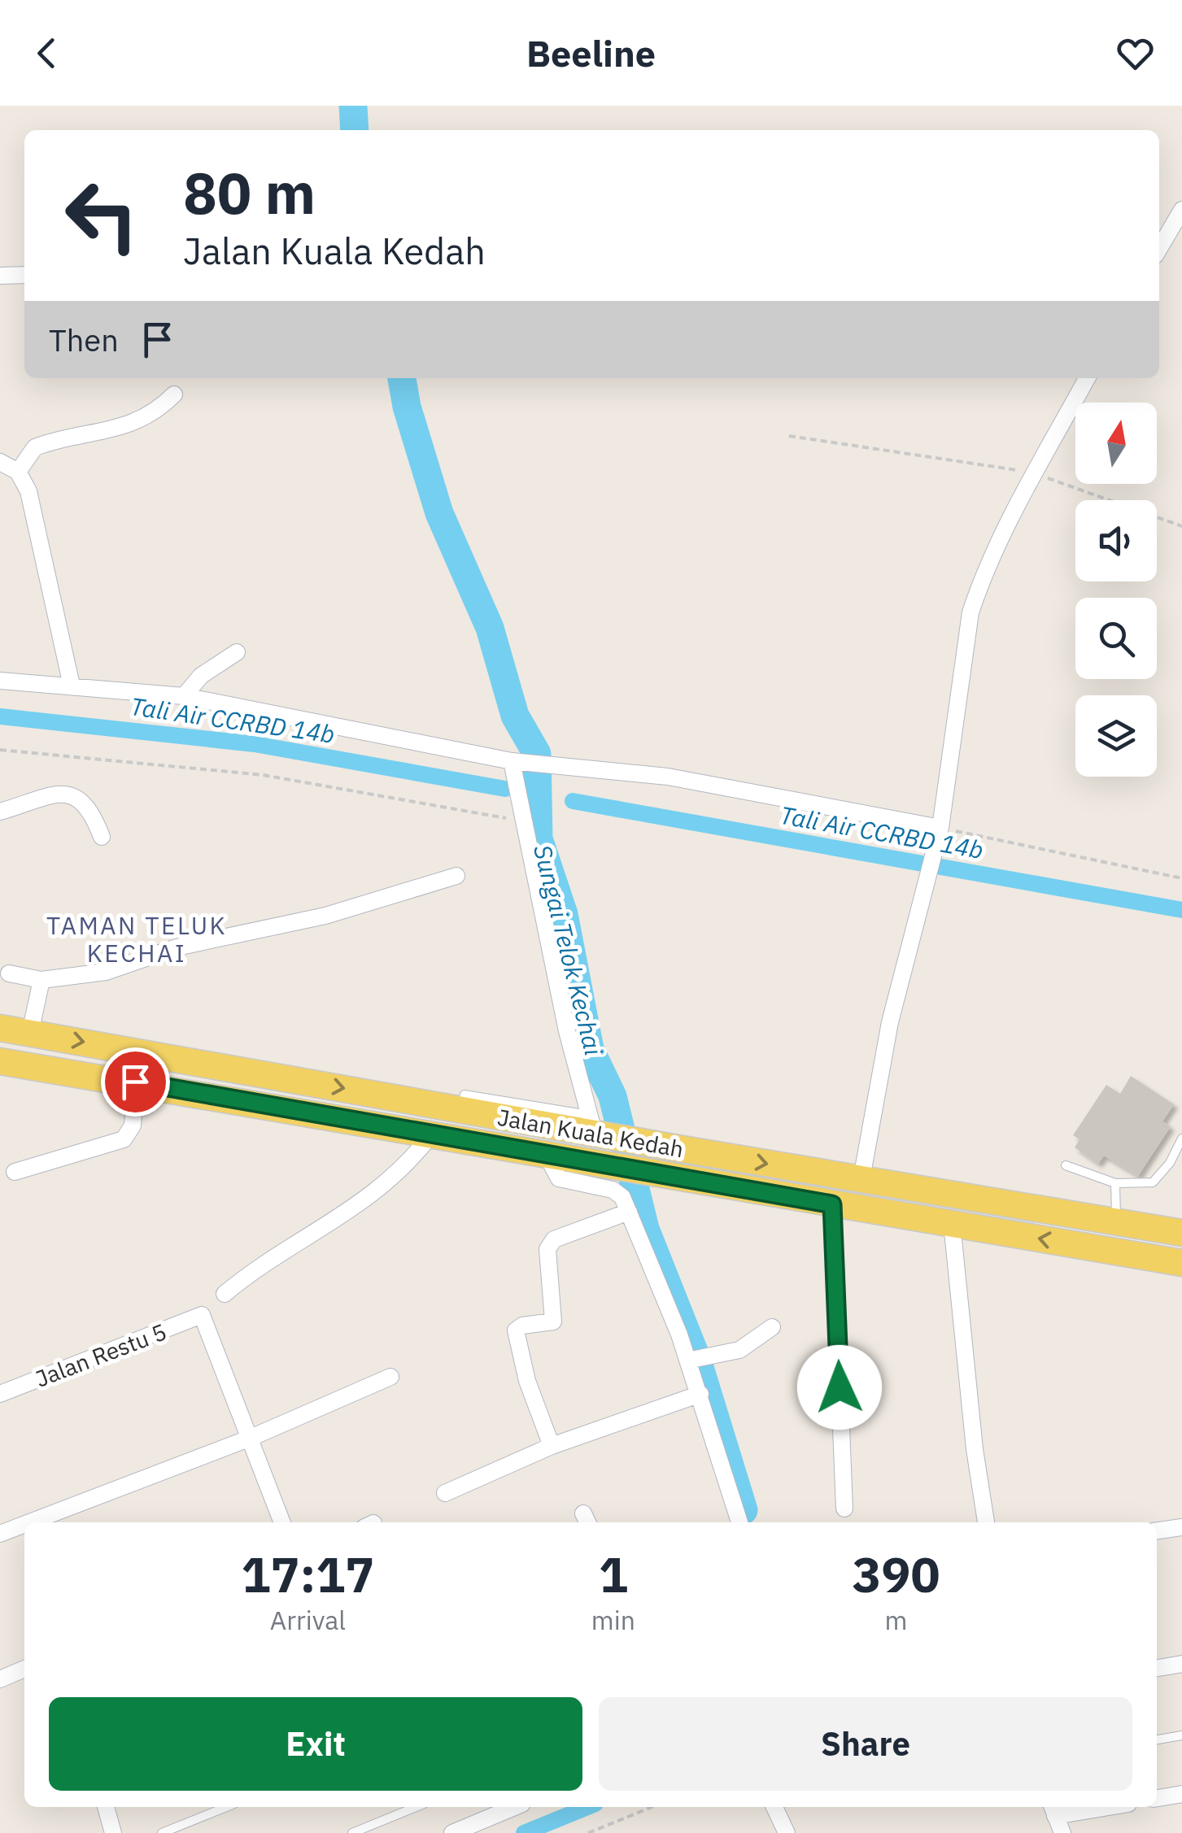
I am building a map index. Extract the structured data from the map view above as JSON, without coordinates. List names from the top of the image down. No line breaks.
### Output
{"streets":{"main road":["Jalan Kuala Kedah"],"street":["Jalan Restu 5"]},"districts":["TAMAN TELUK KECHAI"],"water":["Tali Air CCRBD 14b","Sungai Telok Kechai"],"north":"top","page":{"header":"Beeline","turn":["80 m","Jalan Kuala Kedah"],"then":"Then","eta":["17:17","Arrival","1","min","390","m"],"buttons":["Exit","Share"]}}
